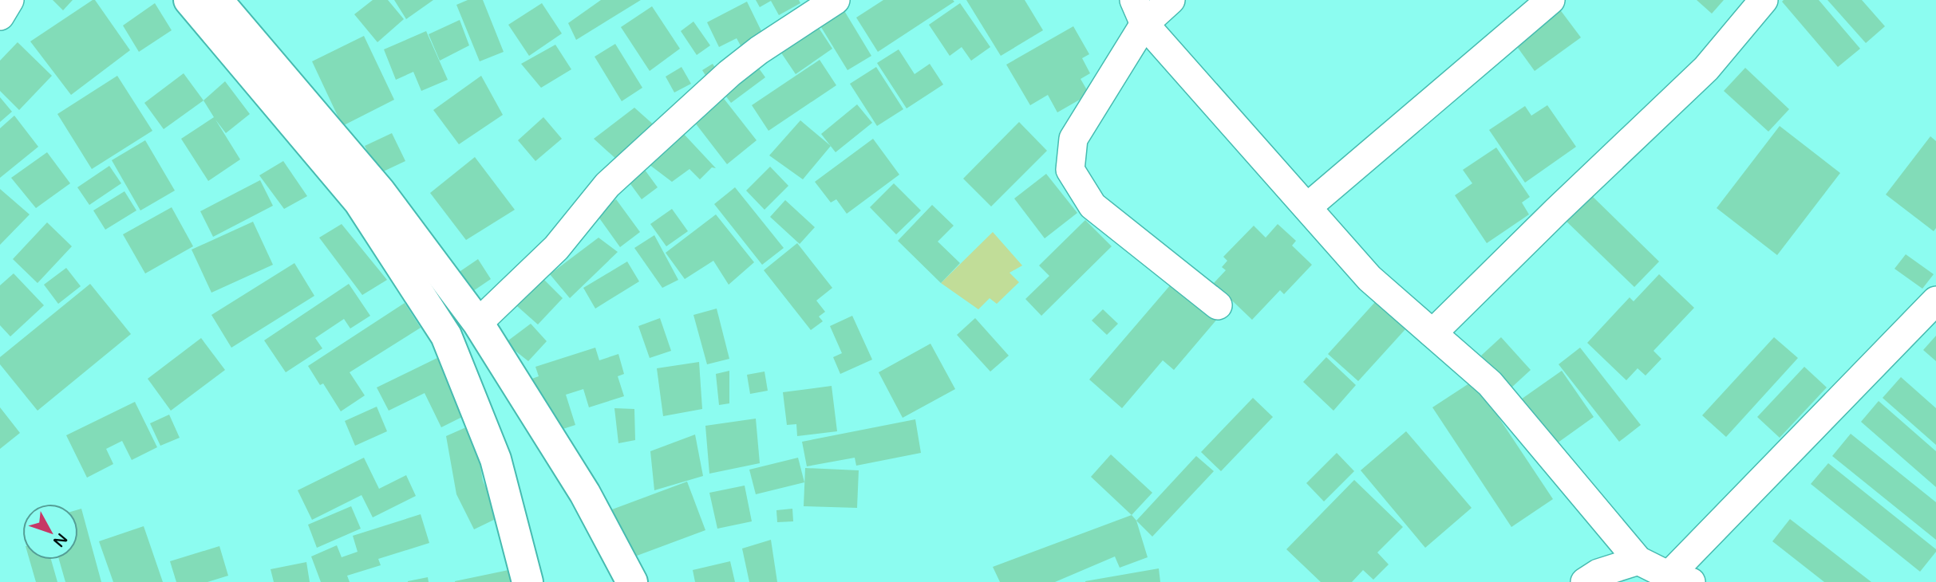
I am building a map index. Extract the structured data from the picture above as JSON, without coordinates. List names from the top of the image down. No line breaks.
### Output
{"north":"bottom right"}
